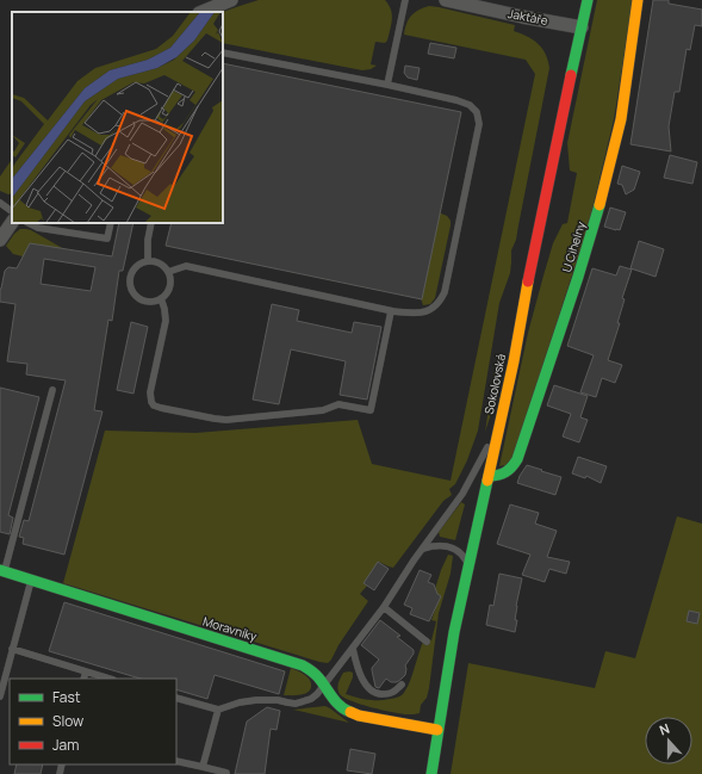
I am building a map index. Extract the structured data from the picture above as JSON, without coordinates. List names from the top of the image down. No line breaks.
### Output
{"streets":{"street":["Jaktáře","U Cihelny","Sokolovská","Moravníky"]},"crossings":[["Jaktáře","Sokolovská"],["U Cihelny","Sokolovská"],["Sokolovská","Moravníky"]],"legend":["Fast","Slow","Jam"],"north":"top"}
